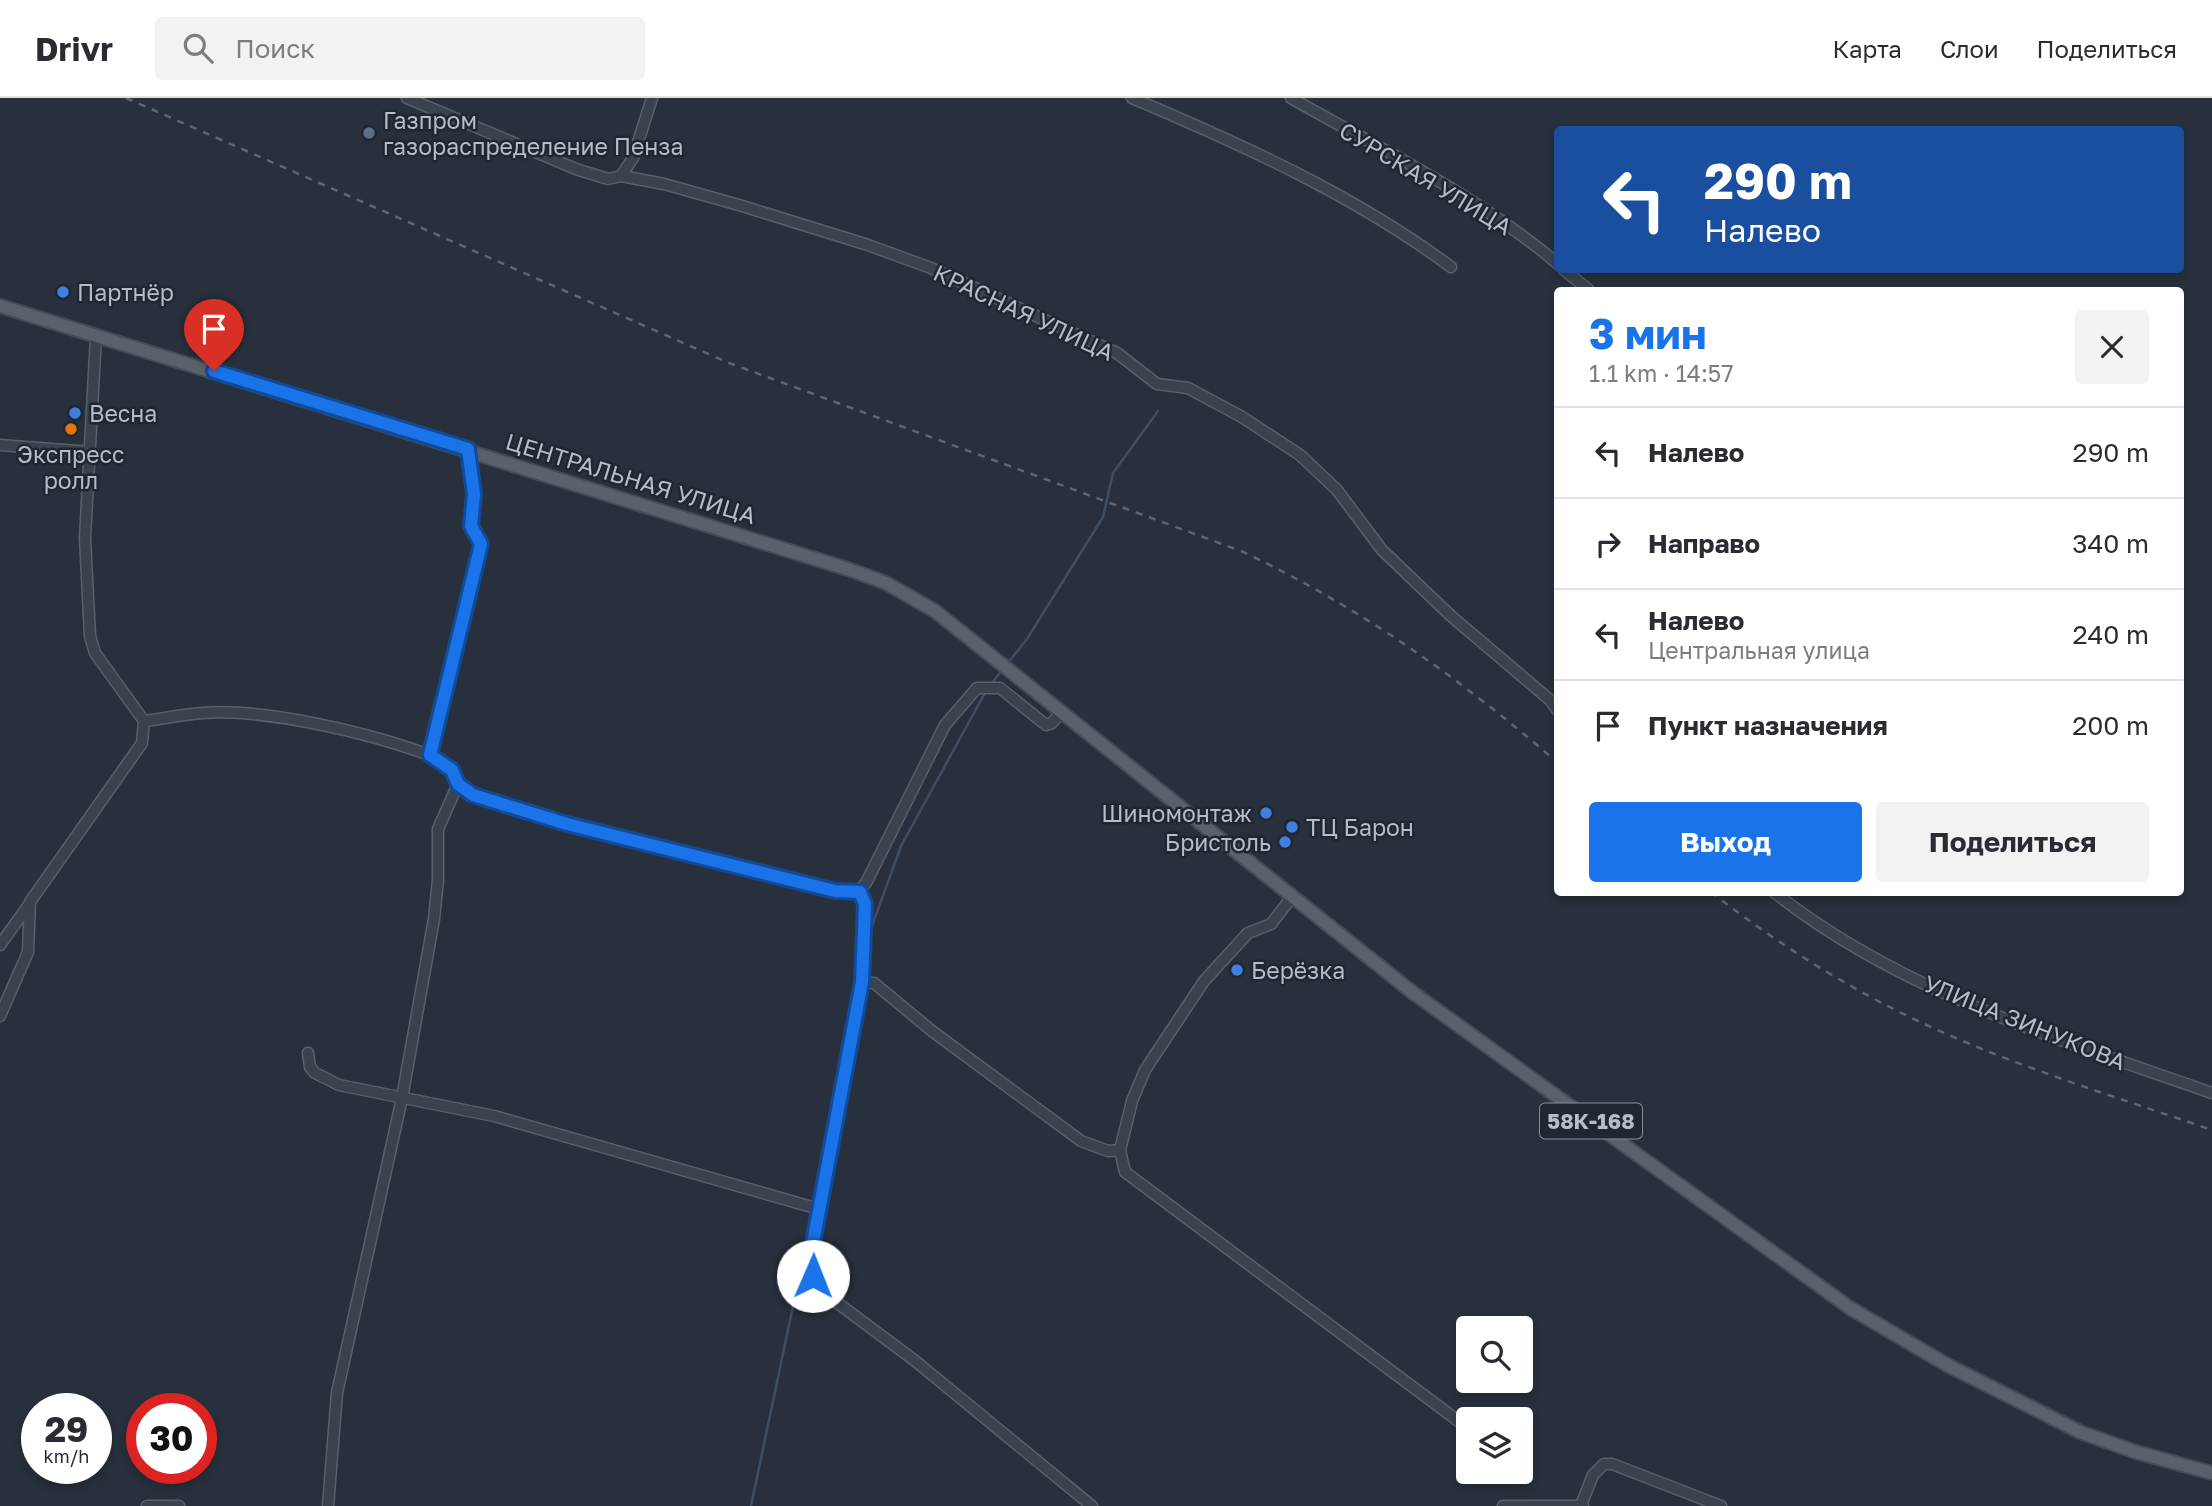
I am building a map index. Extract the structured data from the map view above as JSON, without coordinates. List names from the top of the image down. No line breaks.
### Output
{"streets":{"main road":["ЦЕНТРАЛЬНАЯ УЛИЦА","58К-168"],"street":["СУРСКАЯ УЛИЦА","КРАСНАЯ УЛИЦА","УЛИЦА ЗИНУКОВА"]},"crossings":[["ЦЕНТРАЛЬНАЯ УЛИЦА","58К-168"]],"places":["Газпром газораспределение Пенза","Партнёр","Весна","Экспресс ролл","Шиномонтаж","ТЦ Барон","Бристоль","Берёзка"],"page":{"header":"Drivr","search":"Поиск","nav":["Карта","Слои","Поделиться"],"turn":["290 m","Налево"],"heading":["3 мин","1.1 km · 14:57"],"list":[{"name":"Налево","value":"290 m"},{"name":"Направо","value":"340 m"},{"name":"Налево","note":"Центральная улица","value":"240 m"},{"name":"Пункт назначения","value":"200 m"}],"buttons":["Выход","Поделиться"],"speed":"29 km/h","limit":"30"}}
